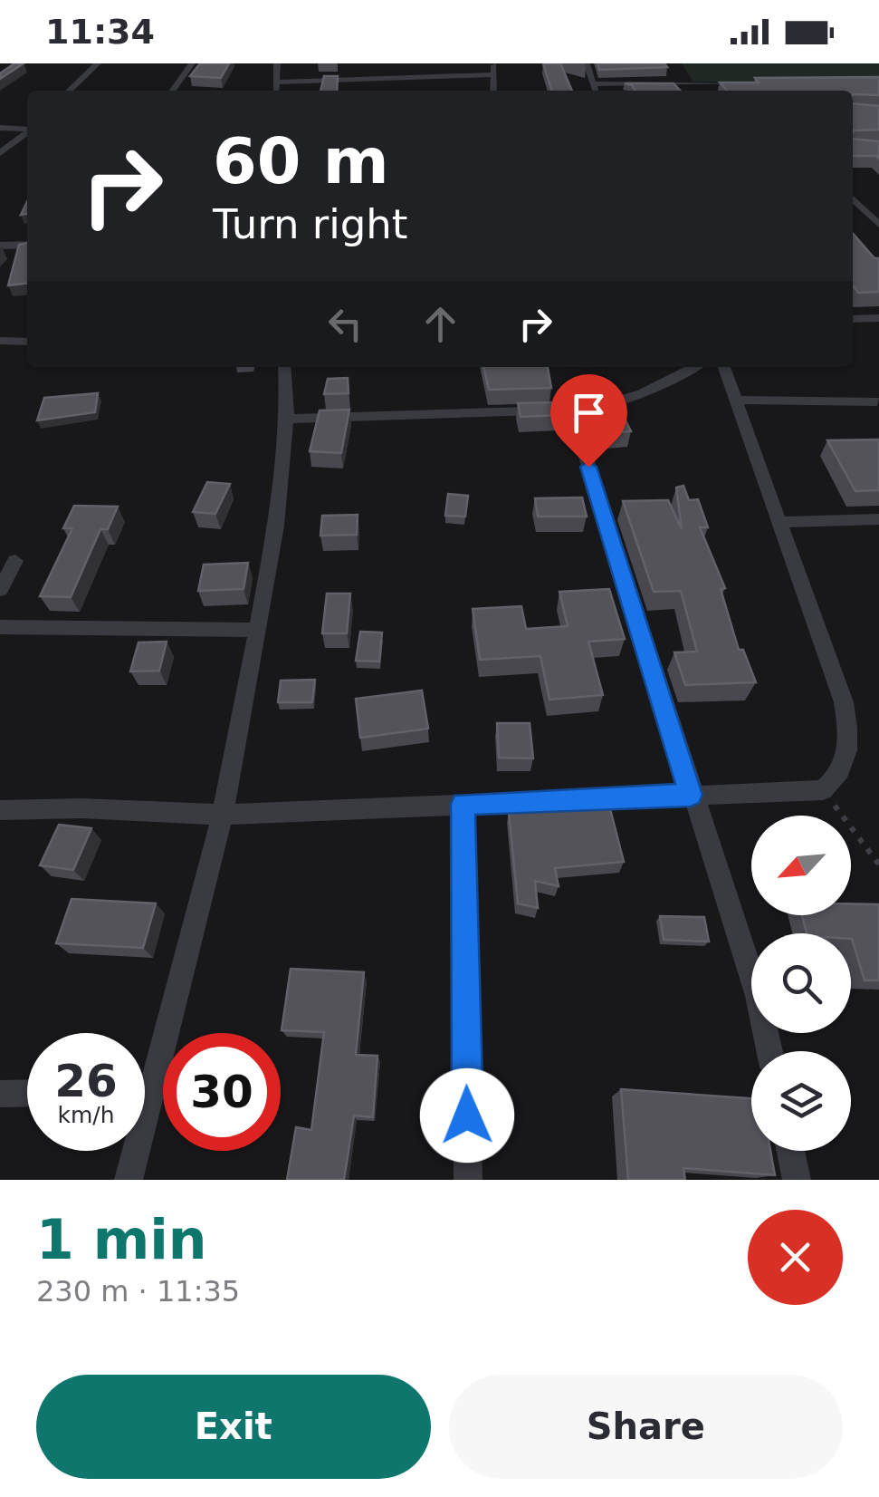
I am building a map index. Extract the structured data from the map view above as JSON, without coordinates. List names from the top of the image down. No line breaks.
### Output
{"north":"bottom left","page":{"status":"11:34","turn":["60 m","Turn right"],"speed":"26 km/h","limit":"30","heading":["1 min","230 m · 11:35"],"buttons":["Exit","Share"]}}
